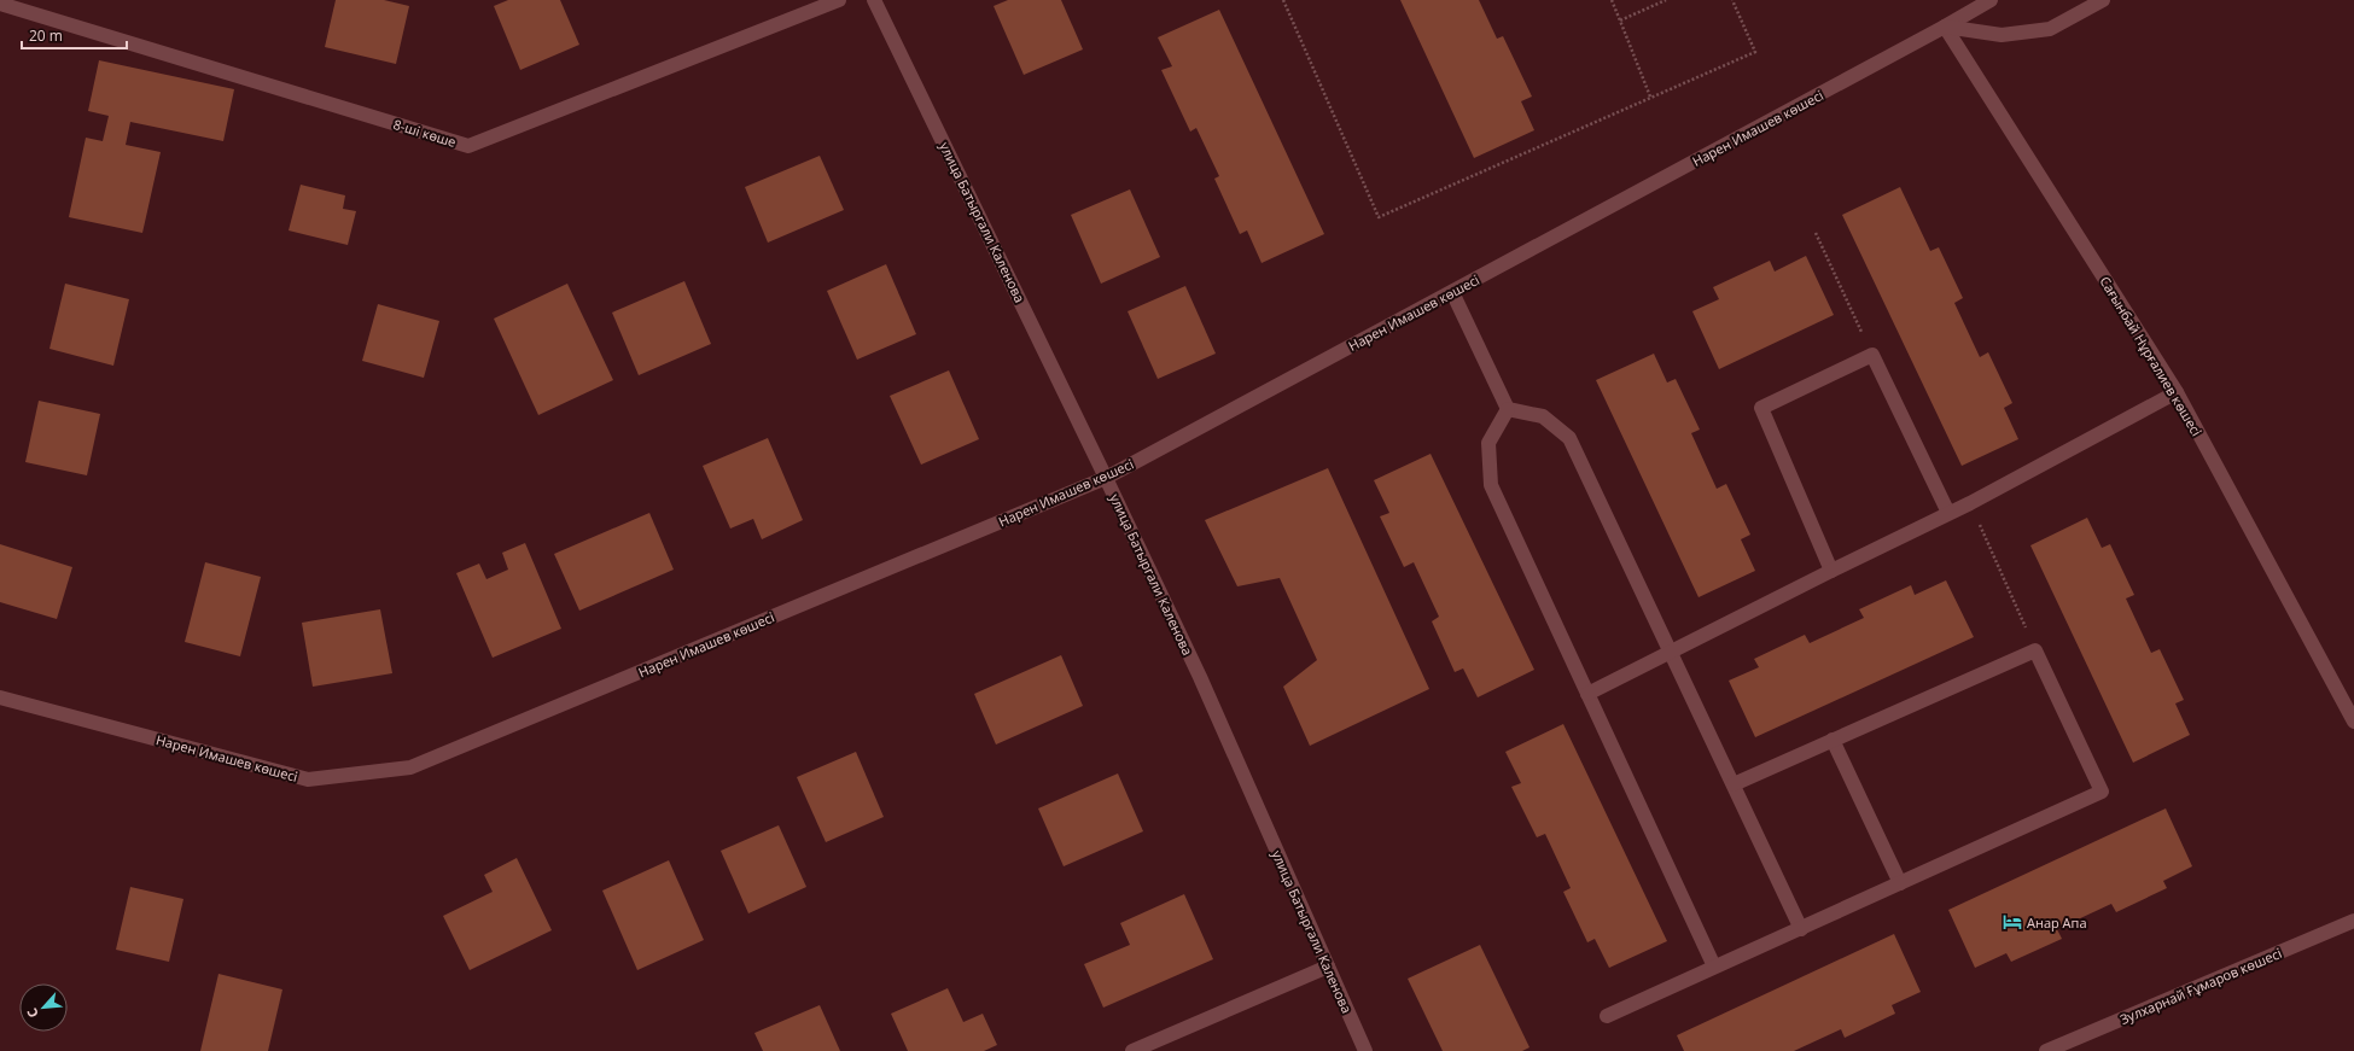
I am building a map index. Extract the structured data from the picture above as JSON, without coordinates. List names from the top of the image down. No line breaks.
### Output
{"streets":{"street":["Нарен Имашев көшесi","8-шi көше","улица Батыргали Каленова","Сағынбай Нұрғалиев көшесі","Зулхарнай Ғұмаров көшесі"]},"crossings":[["Нарен Имашев көшесi","улица Батыргали Каленова"],["Нарен Имашев көшесi","Сағынбай Нұрғалиев көшесі"]],"places":{"hotel":["Анар Апа"]},"scale_bar":"20 m","north":"bottom left"}
